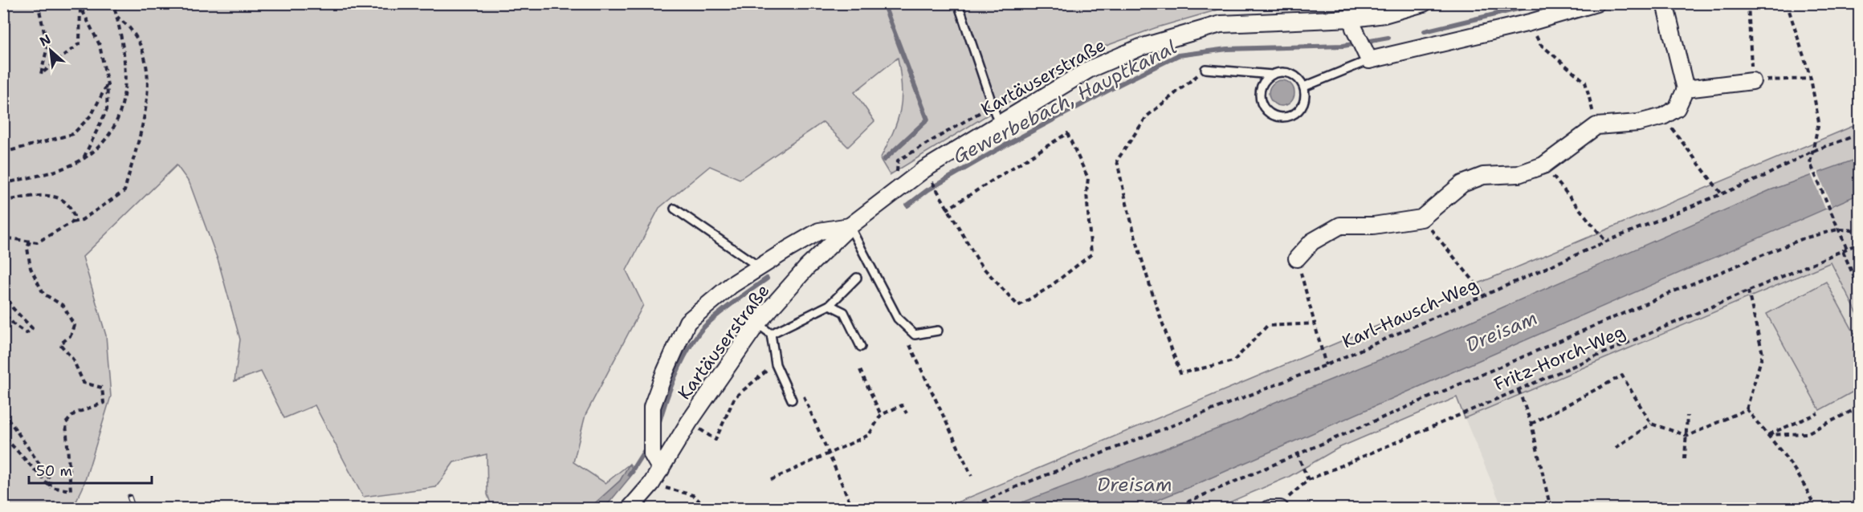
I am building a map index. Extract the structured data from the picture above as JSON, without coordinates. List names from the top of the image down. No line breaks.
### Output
{"streets":{"street":["Kartäuserstraße"],"path":["Karl-Hausch-Weg","Fritz-Horch-Weg"]},"water":["Gewerbebach, Hauptkanal","Dreisam"],"scale_bar":"50 m","north":"top left"}
